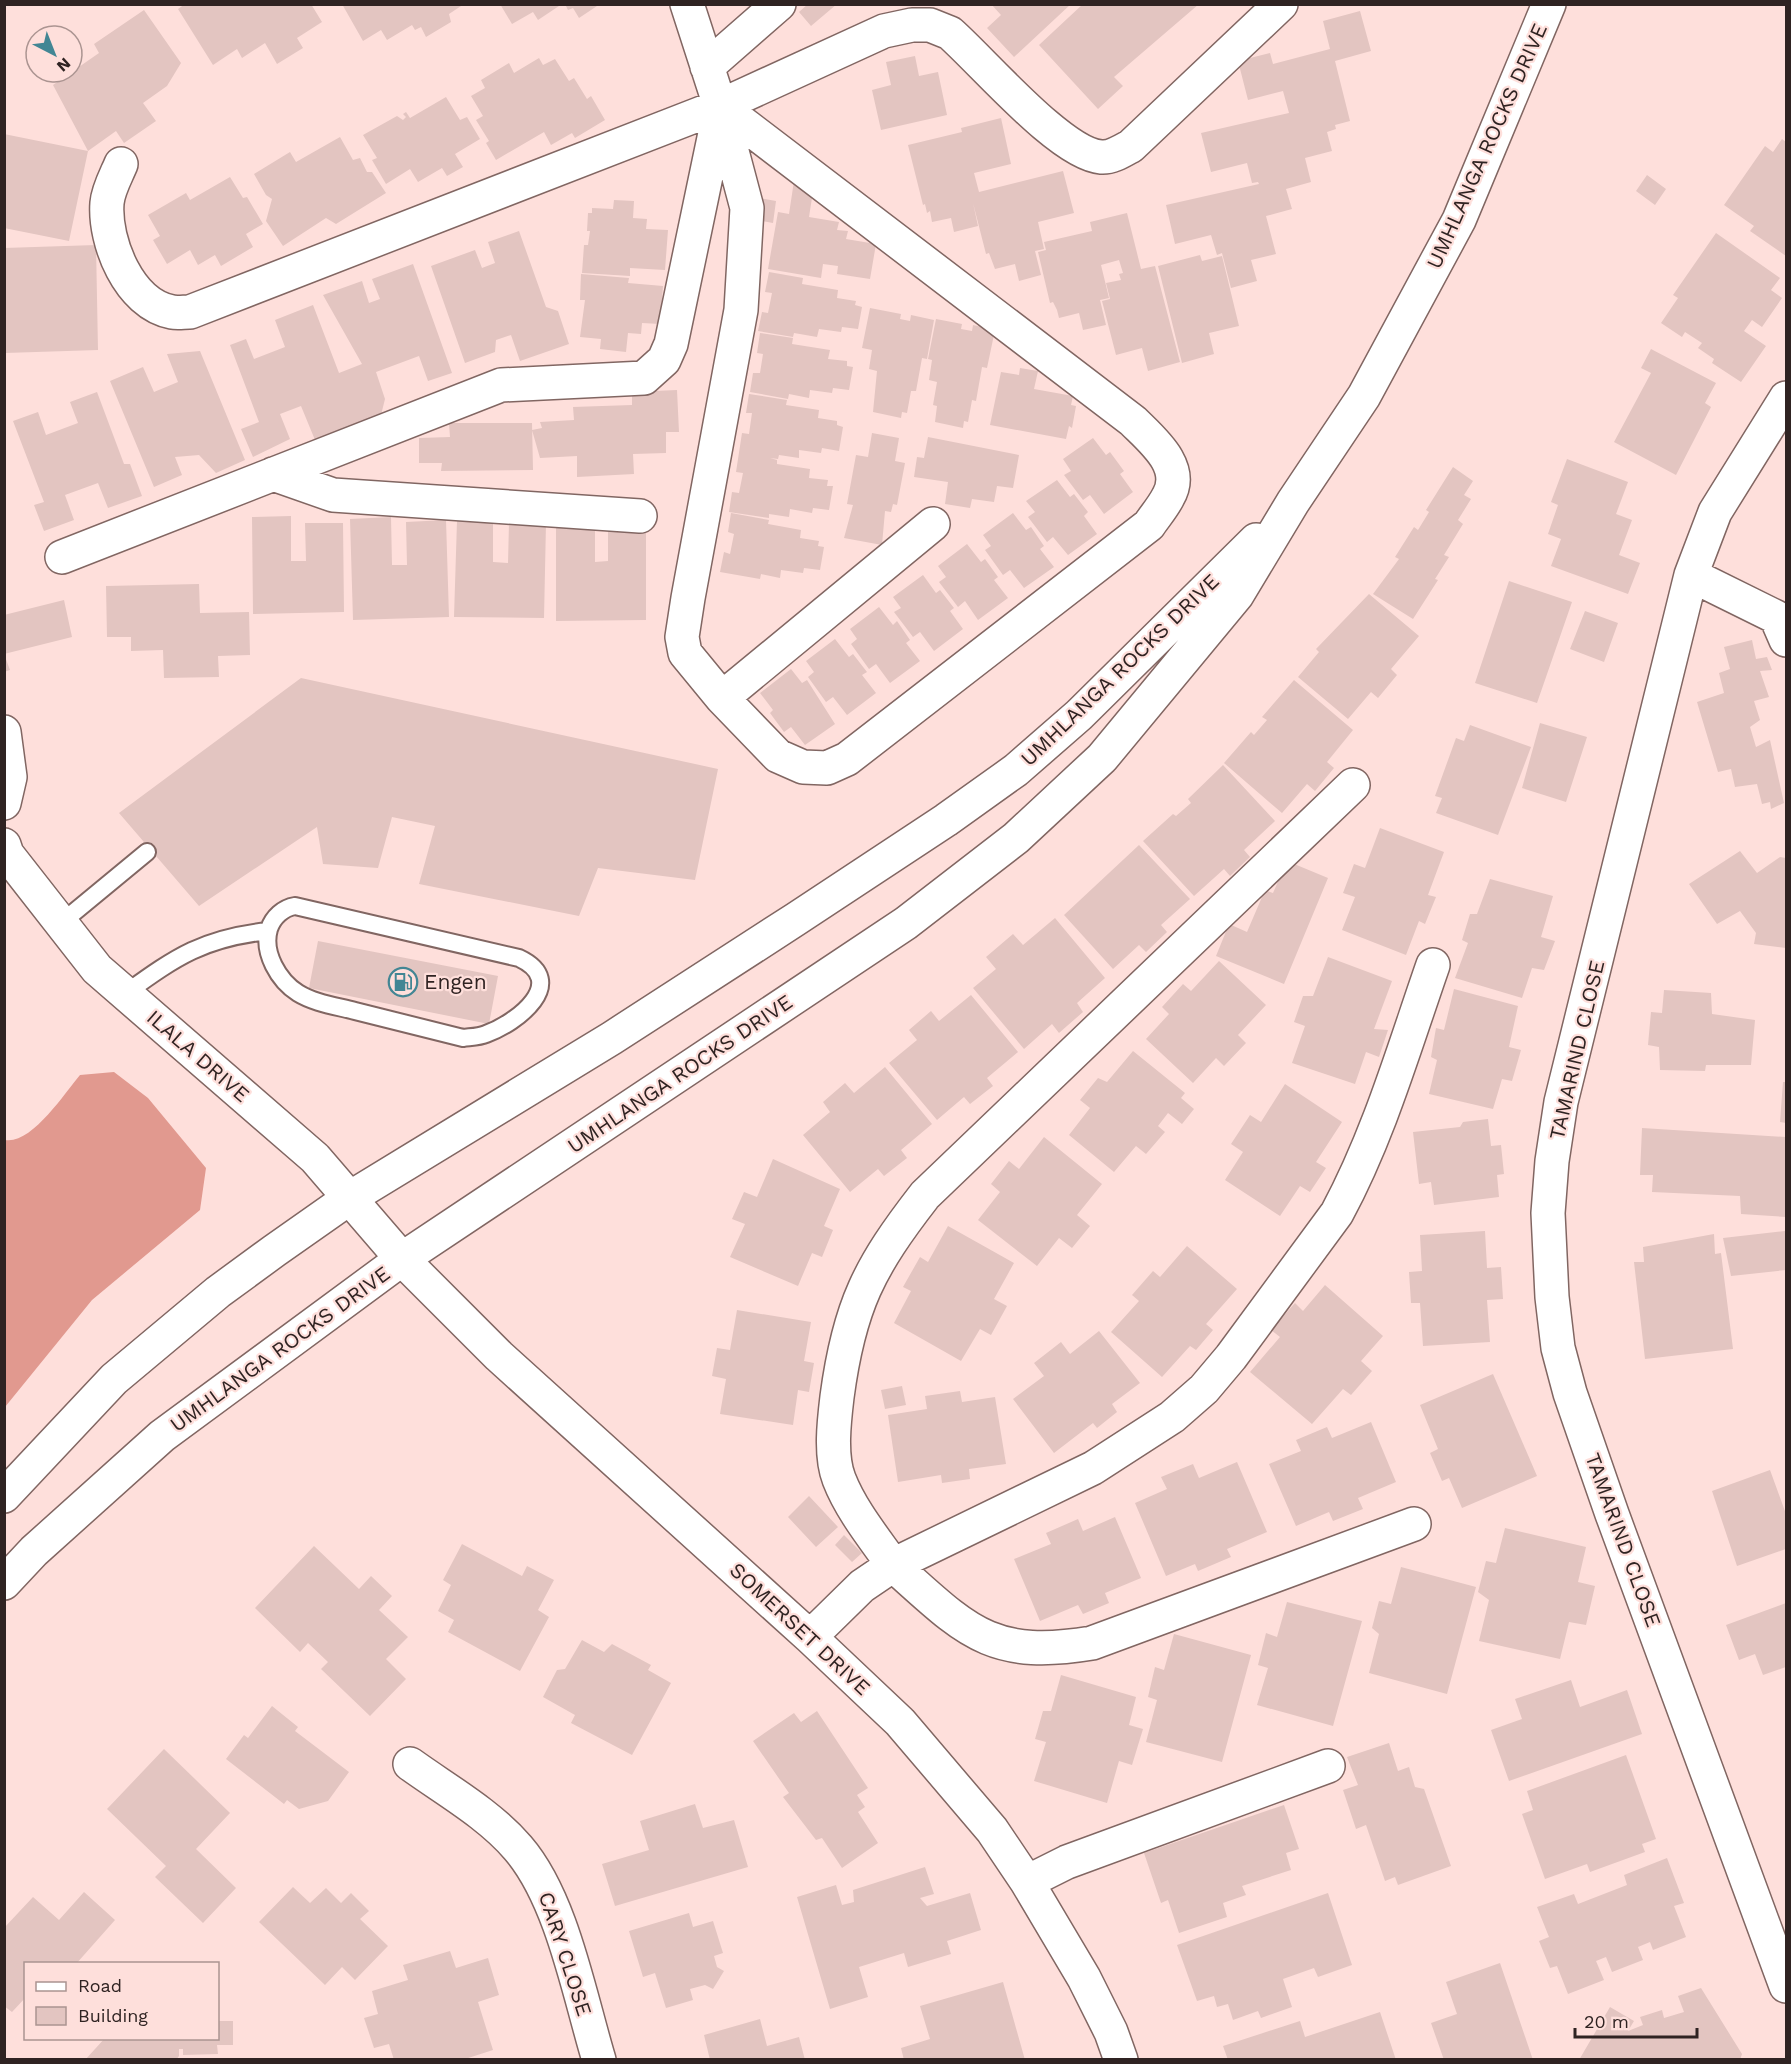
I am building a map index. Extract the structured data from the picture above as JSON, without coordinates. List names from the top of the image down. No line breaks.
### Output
{"streets":{"street":["UMHLANGA ROCKS DRIVE","TAMARIND CLOSE","ILALA DRIVE","SOMERSET DRIVE","CARY CLOSE"]},"crossings":[["UMHLANGA ROCKS DRIVE","ILALA DRIVE"],["UMHLANGA ROCKS DRIVE","SOMERSET DRIVE"],["ILALA DRIVE","SOMERSET DRIVE"]],"places":{"fuel station":["Engen"]},"legend":["Road","Building"],"scale_bar":"20 m","north":"bottom right"}
